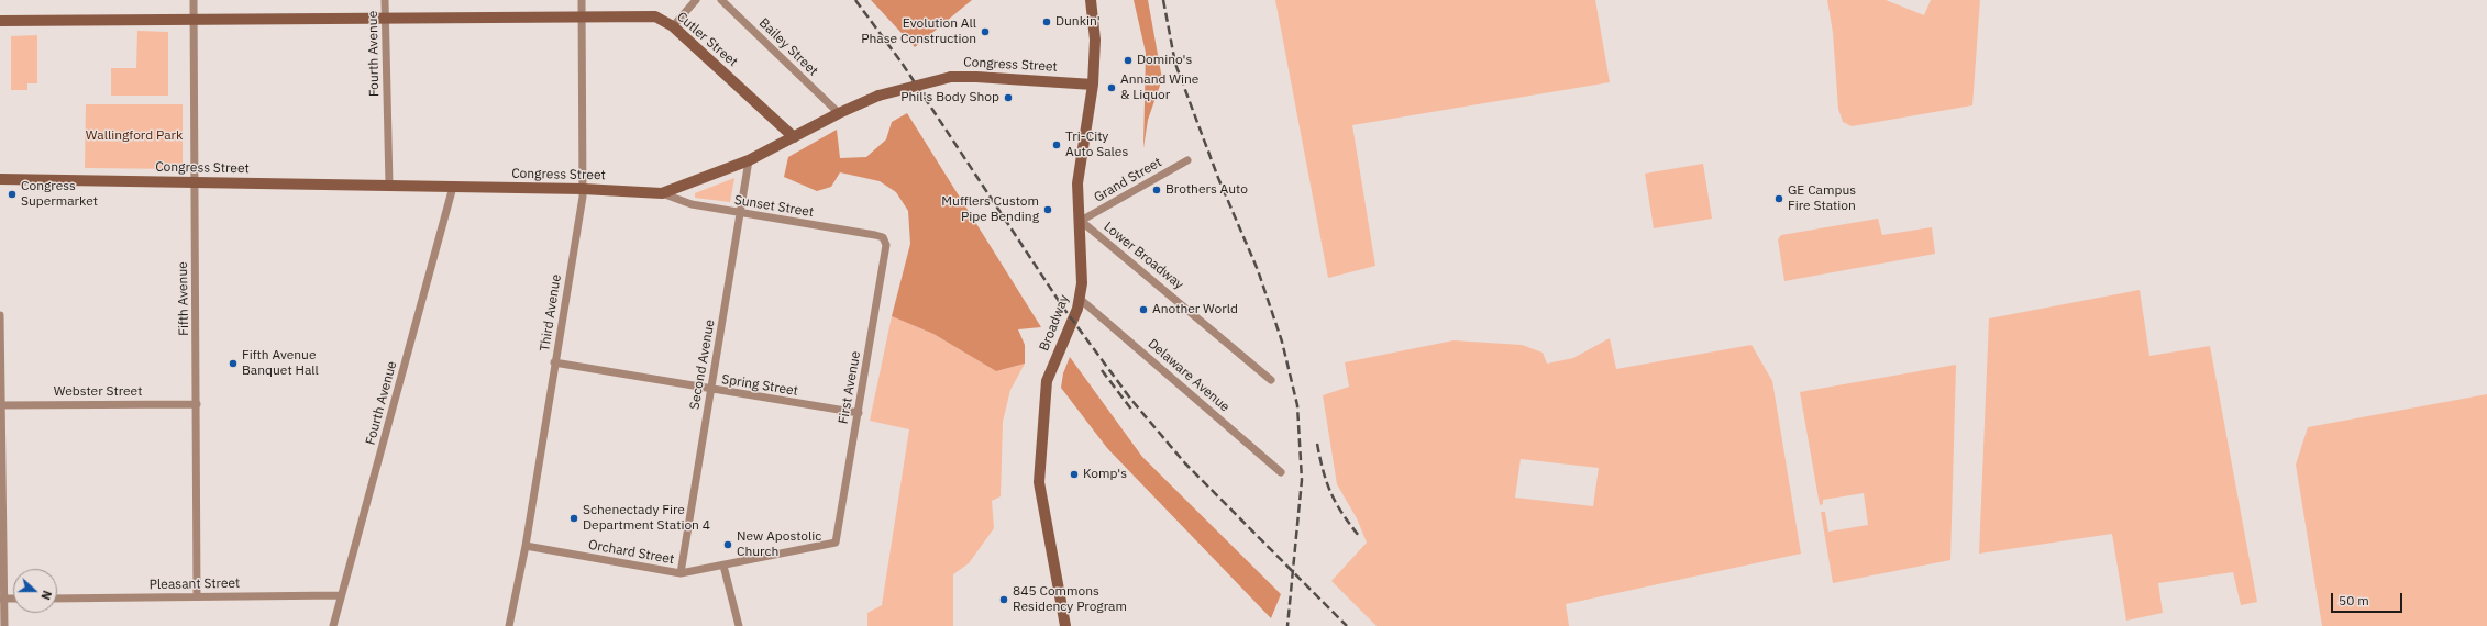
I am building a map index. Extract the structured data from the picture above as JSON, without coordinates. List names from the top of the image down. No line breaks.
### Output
{"streets":{"street":["Cutler Street","Bailey Street","Fourth Avenue","Congress Street","Grand Street","Sunset Street","Lower Broadway","Fifth Avenue","Third Avenue","Broadway","Second Avenue","Delaware Avenue","Spring Street","First Avenue","Webster Street","Orchard Street","Pleasant Street"]},"crossings":[["Cutler Street","Fourth Avenue"],["Cutler Street","Congress Street"],["Cutler Street","Fifth Avenue"],["Cutler Street","Third Avenue"],["Bailey Street","Congress Street"],["Fourth Avenue","Congress Street"],["Fourth Avenue","Pleasant Street"],["Congress Street","Sunset Street"],["Congress Street","Fifth Avenue"],["Congress Street","Third Avenue"],["Congress Street","Broadway"],["Congress Street","Second Avenue"],["Grand Street","Lower Broadway"],["Grand Street","Broadway"],["Sunset Street","Second Avenue"],["Sunset Street","First Avenue"],["Lower Broadway","Broadway"],["Fifth Avenue","Webster Street"],["Fifth Avenue","Pleasant Street"],["Third Avenue","Spring Street"],["Third Avenue","Orchard Street"],["Broadway","Delaware Avenue"],["Second Avenue","Spring Street"],["Second Avenue","Orchard Street"],["Spring Street","First Avenue"],["First Avenue","Orchard Street"]],"parks":["Wallingford Park"],"places":["Dunkin'","Evolution All Phase Construction","Domino's","Annand Wine & Liquor","Phil's Body Shop","Tri-City Auto Sales","Brothers Auto","Congress Supermarket","GE Campus Fire Station","Mufflers Custom Pipe Bending","Another World","Fifth Avenue Banquet Hall","Komp's","Schenectady Fire Department Station 4","New Apostolic Church","845 Commons Residency Program"],"scale_bar":"50 m","north":"right"}
